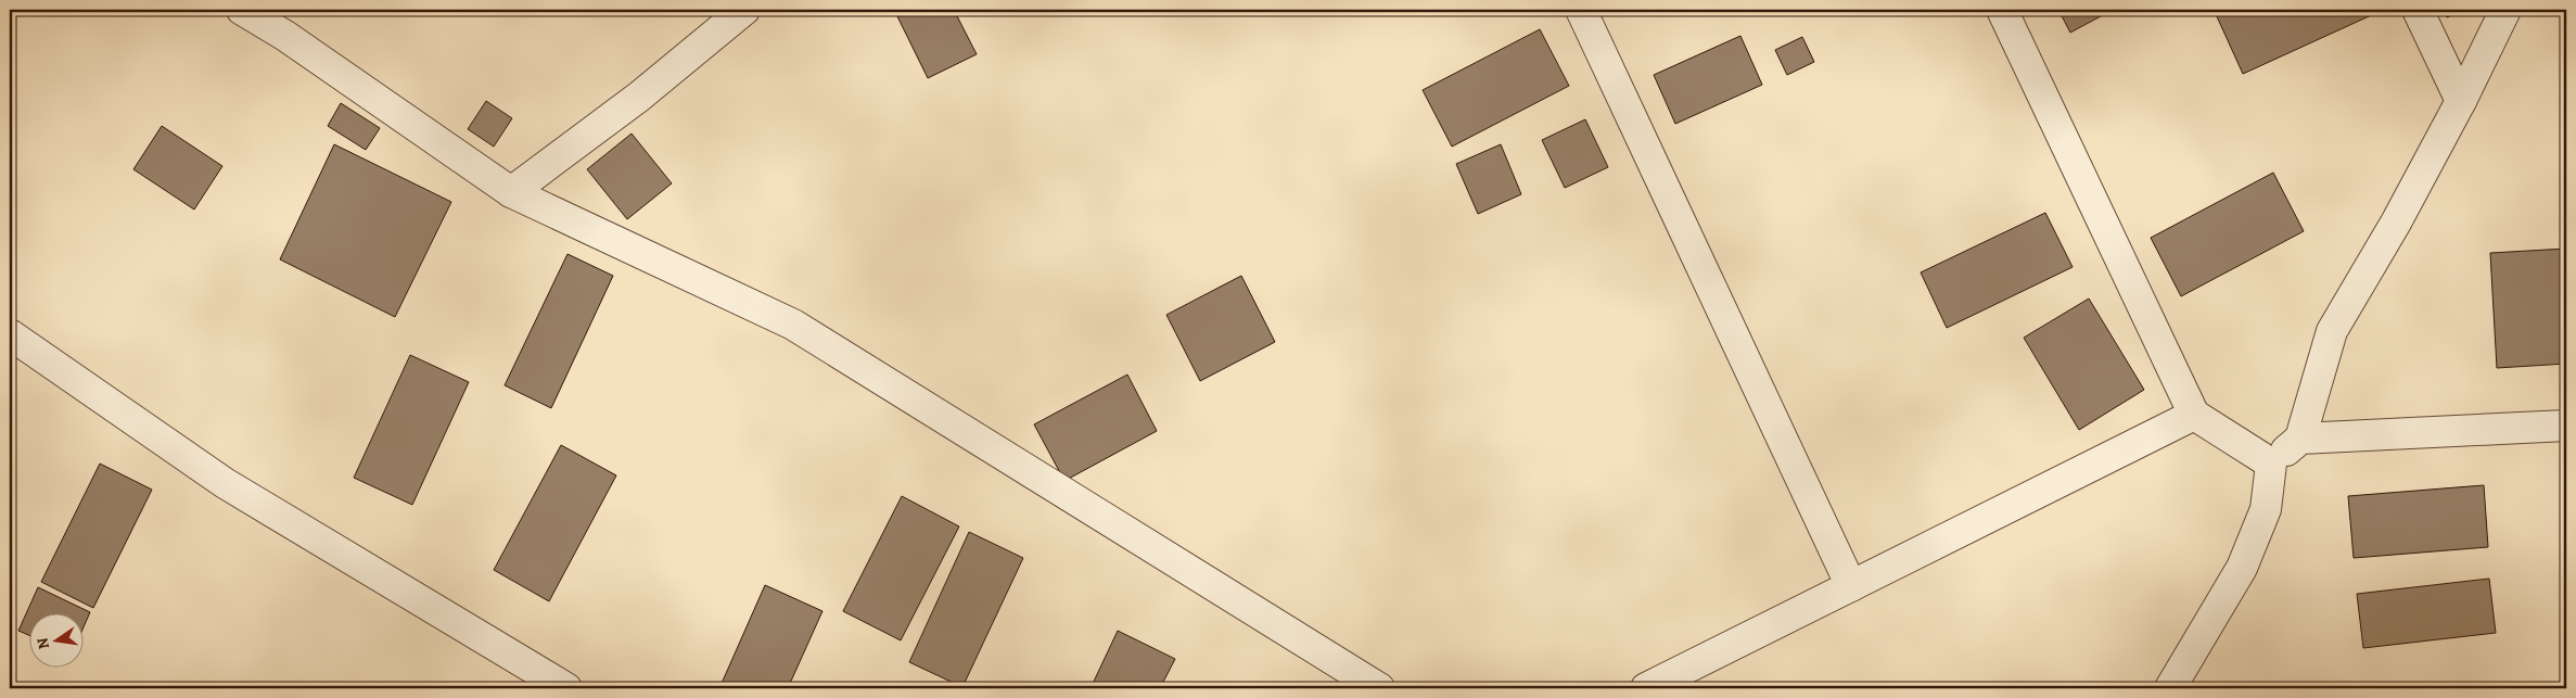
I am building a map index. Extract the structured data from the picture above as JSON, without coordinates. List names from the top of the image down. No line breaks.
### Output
{"north":"left"}
